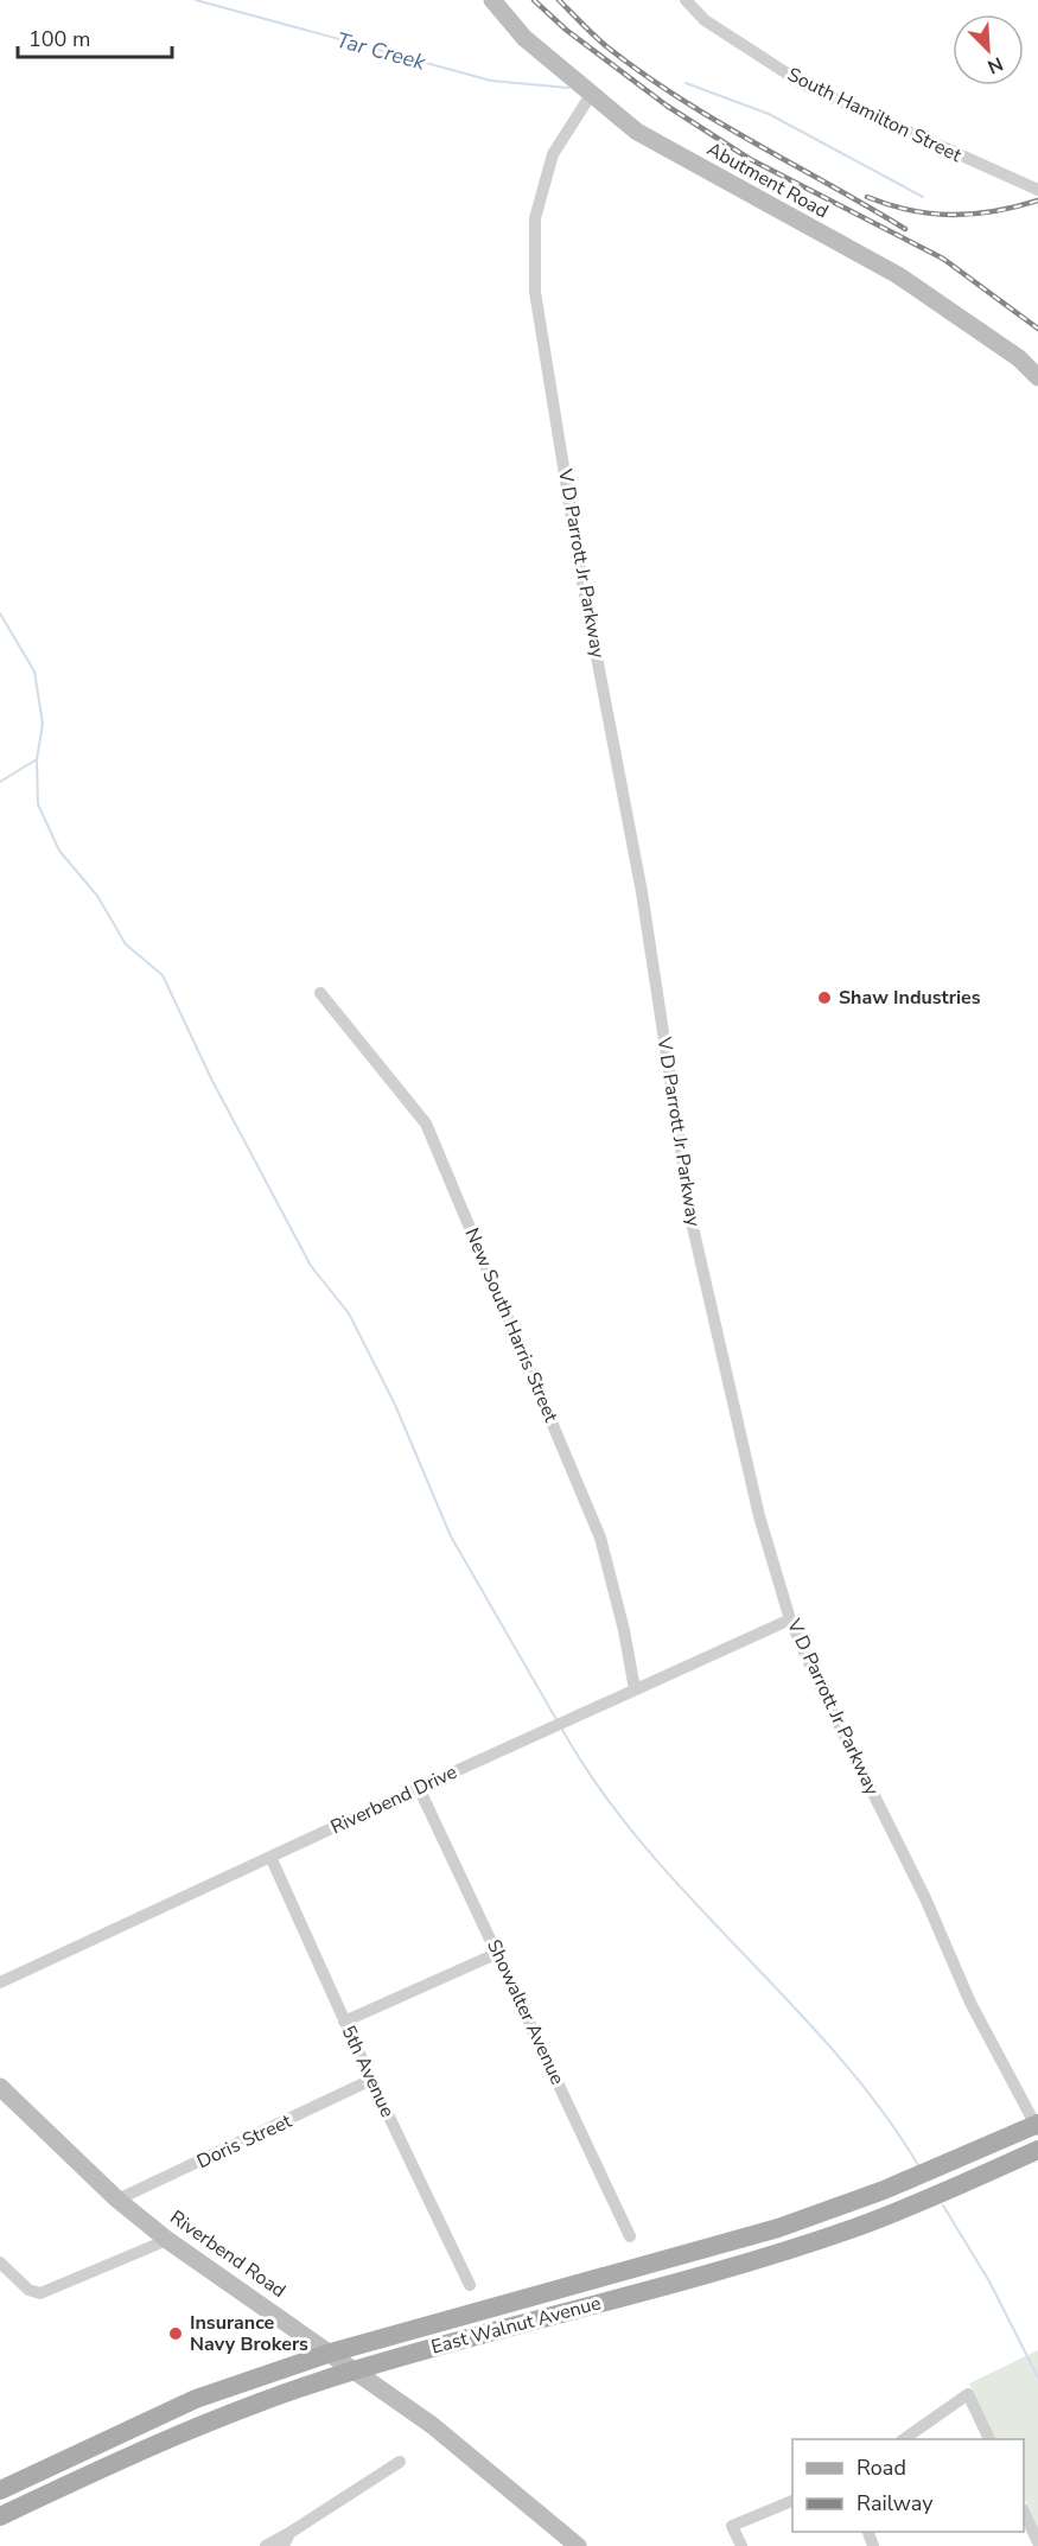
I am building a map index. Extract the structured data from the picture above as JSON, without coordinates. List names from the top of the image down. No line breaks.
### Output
{"streets":{"main road":["East Walnut Avenue"],"street":["South Hamilton Street","Abutment Road","V D Parrott Jr Parkway","New South Harris Street","Riverbend Drive","Showalter Avenue","5th Avenue","Doris Street","Riverbend Road"]},"crossings":[["Abutment Road","V D Parrott Jr Parkway"],["V D Parrott Jr Parkway","Riverbend Drive"],["V D Parrott Jr Parkway","East Walnut Avenue"],["New South Harris Street","Riverbend Drive"],["Riverbend Drive","Showalter Avenue"],["Riverbend Drive","5th Avenue"],["5th Avenue","Doris Street"],["Doris Street","Riverbend Road"],["Riverbend Road","East Walnut Avenue"]],"water":["Tar Creek"],"places":["Shaw Industries","Insurance Navy Brokers"],"legend":["Road","Railway"],"scale_bar":"100 m","north":"bottom right"}
